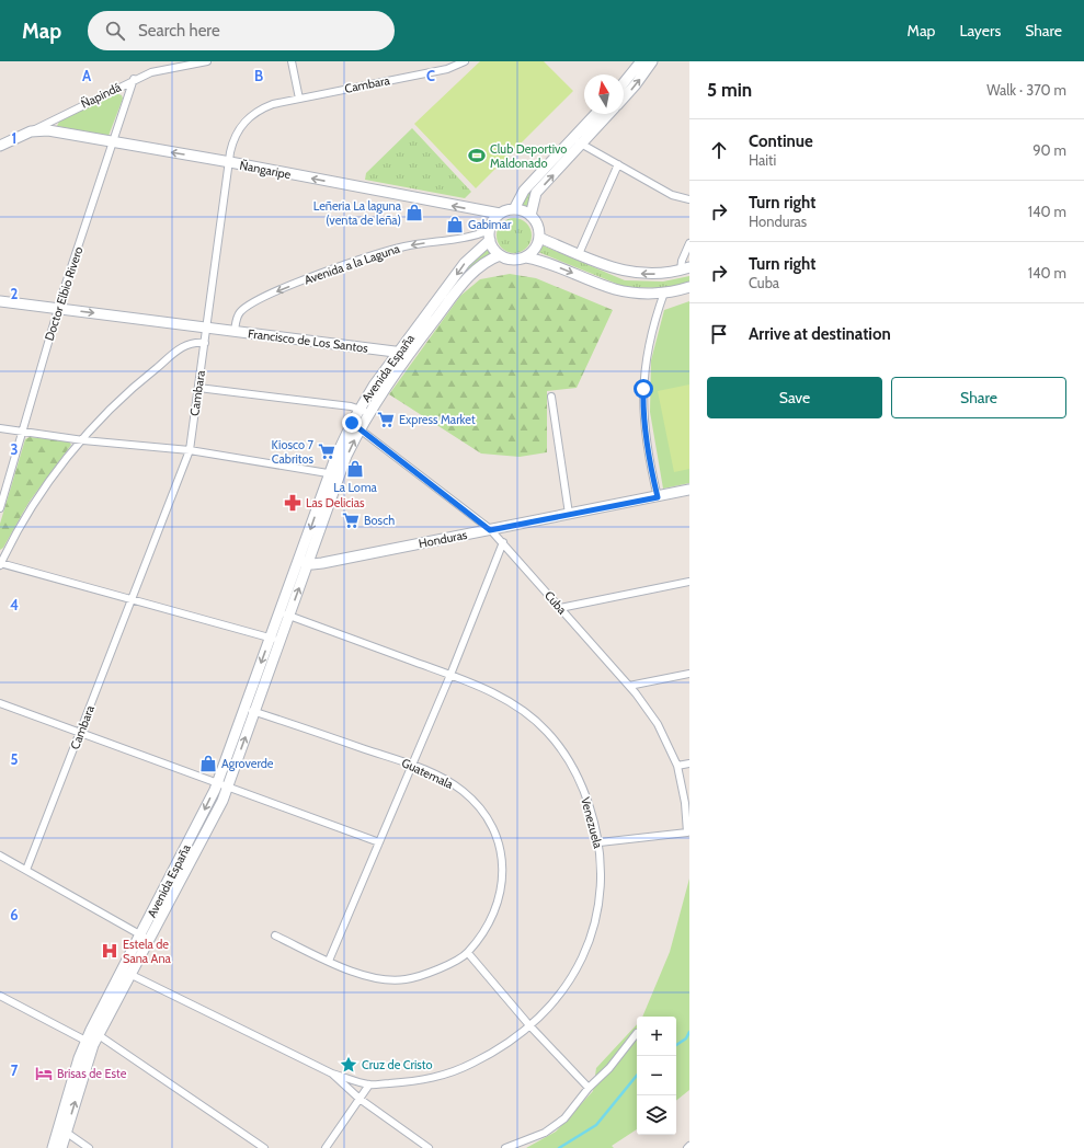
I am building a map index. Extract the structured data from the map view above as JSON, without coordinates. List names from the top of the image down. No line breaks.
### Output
{"streets":{"main road":["Ñapindá","Ñangaripe","Francisco de Los Santos","Avenida España","Honduras"],"street":["Cambara","Avenida a la Laguna","Doctor Elbio Rivero","Cuba","Guatemala","Venezuela"]},"crossings":[["Cambara","Ñangaripe"],["Cambara","Francisco de Los Santos"],["Ñapindá","Ñangaripe"],["Ñapindá","Doctor Elbio Rivero"],["Ñangaripe","Avenida a la Laguna"],["Ñangaripe","Doctor Elbio Rivero"],["Ñangaripe","Avenida España"],["Avenida a la Laguna","Francisco de Los Santos"],["Avenida a la Laguna","Avenida España"],["Francisco de Los Santos","Avenida España"],["Avenida España","Honduras"],["Avenida España","Cuba"],["Avenida España","Guatemala"],["Avenida España","Venezuela"],["Honduras","Cuba"],["Cuba","Venezuela"]],"one_way":["Ñangaripe","Avenida a la Laguna"],"places":{"sports":["Club Deportivo Maldonado"],"shop":["Leñeria La laguna (venta de leña)","Gabimar","La Loma","Agroverde"],"supermarket":["Express Market","Kiosco 7 Cabritos","Bosch"],"pharmacy":["Las Delicias"],"hospital":["Estela de Sana Ana"],"place":["Cruz de Cristo"],"hotel":["Brisas de Este"]},"north":"top","page":{"header":"Map","search":"Search here","nav":["Map","Layers","Share"],"heading":["5 min","Walk · 370 m"],"list":[["Continue","Haiti","90 m"],["Turn right","Honduras","140 m"],["Turn right","Cuba","140 m"],"Arrive at destination"],"buttons":["Save","Share"],"map_buttons":["+","−"]},"grid":{"columns":["A","B","C"],"rows":["1","2","3","4","5","6","7"]}}
